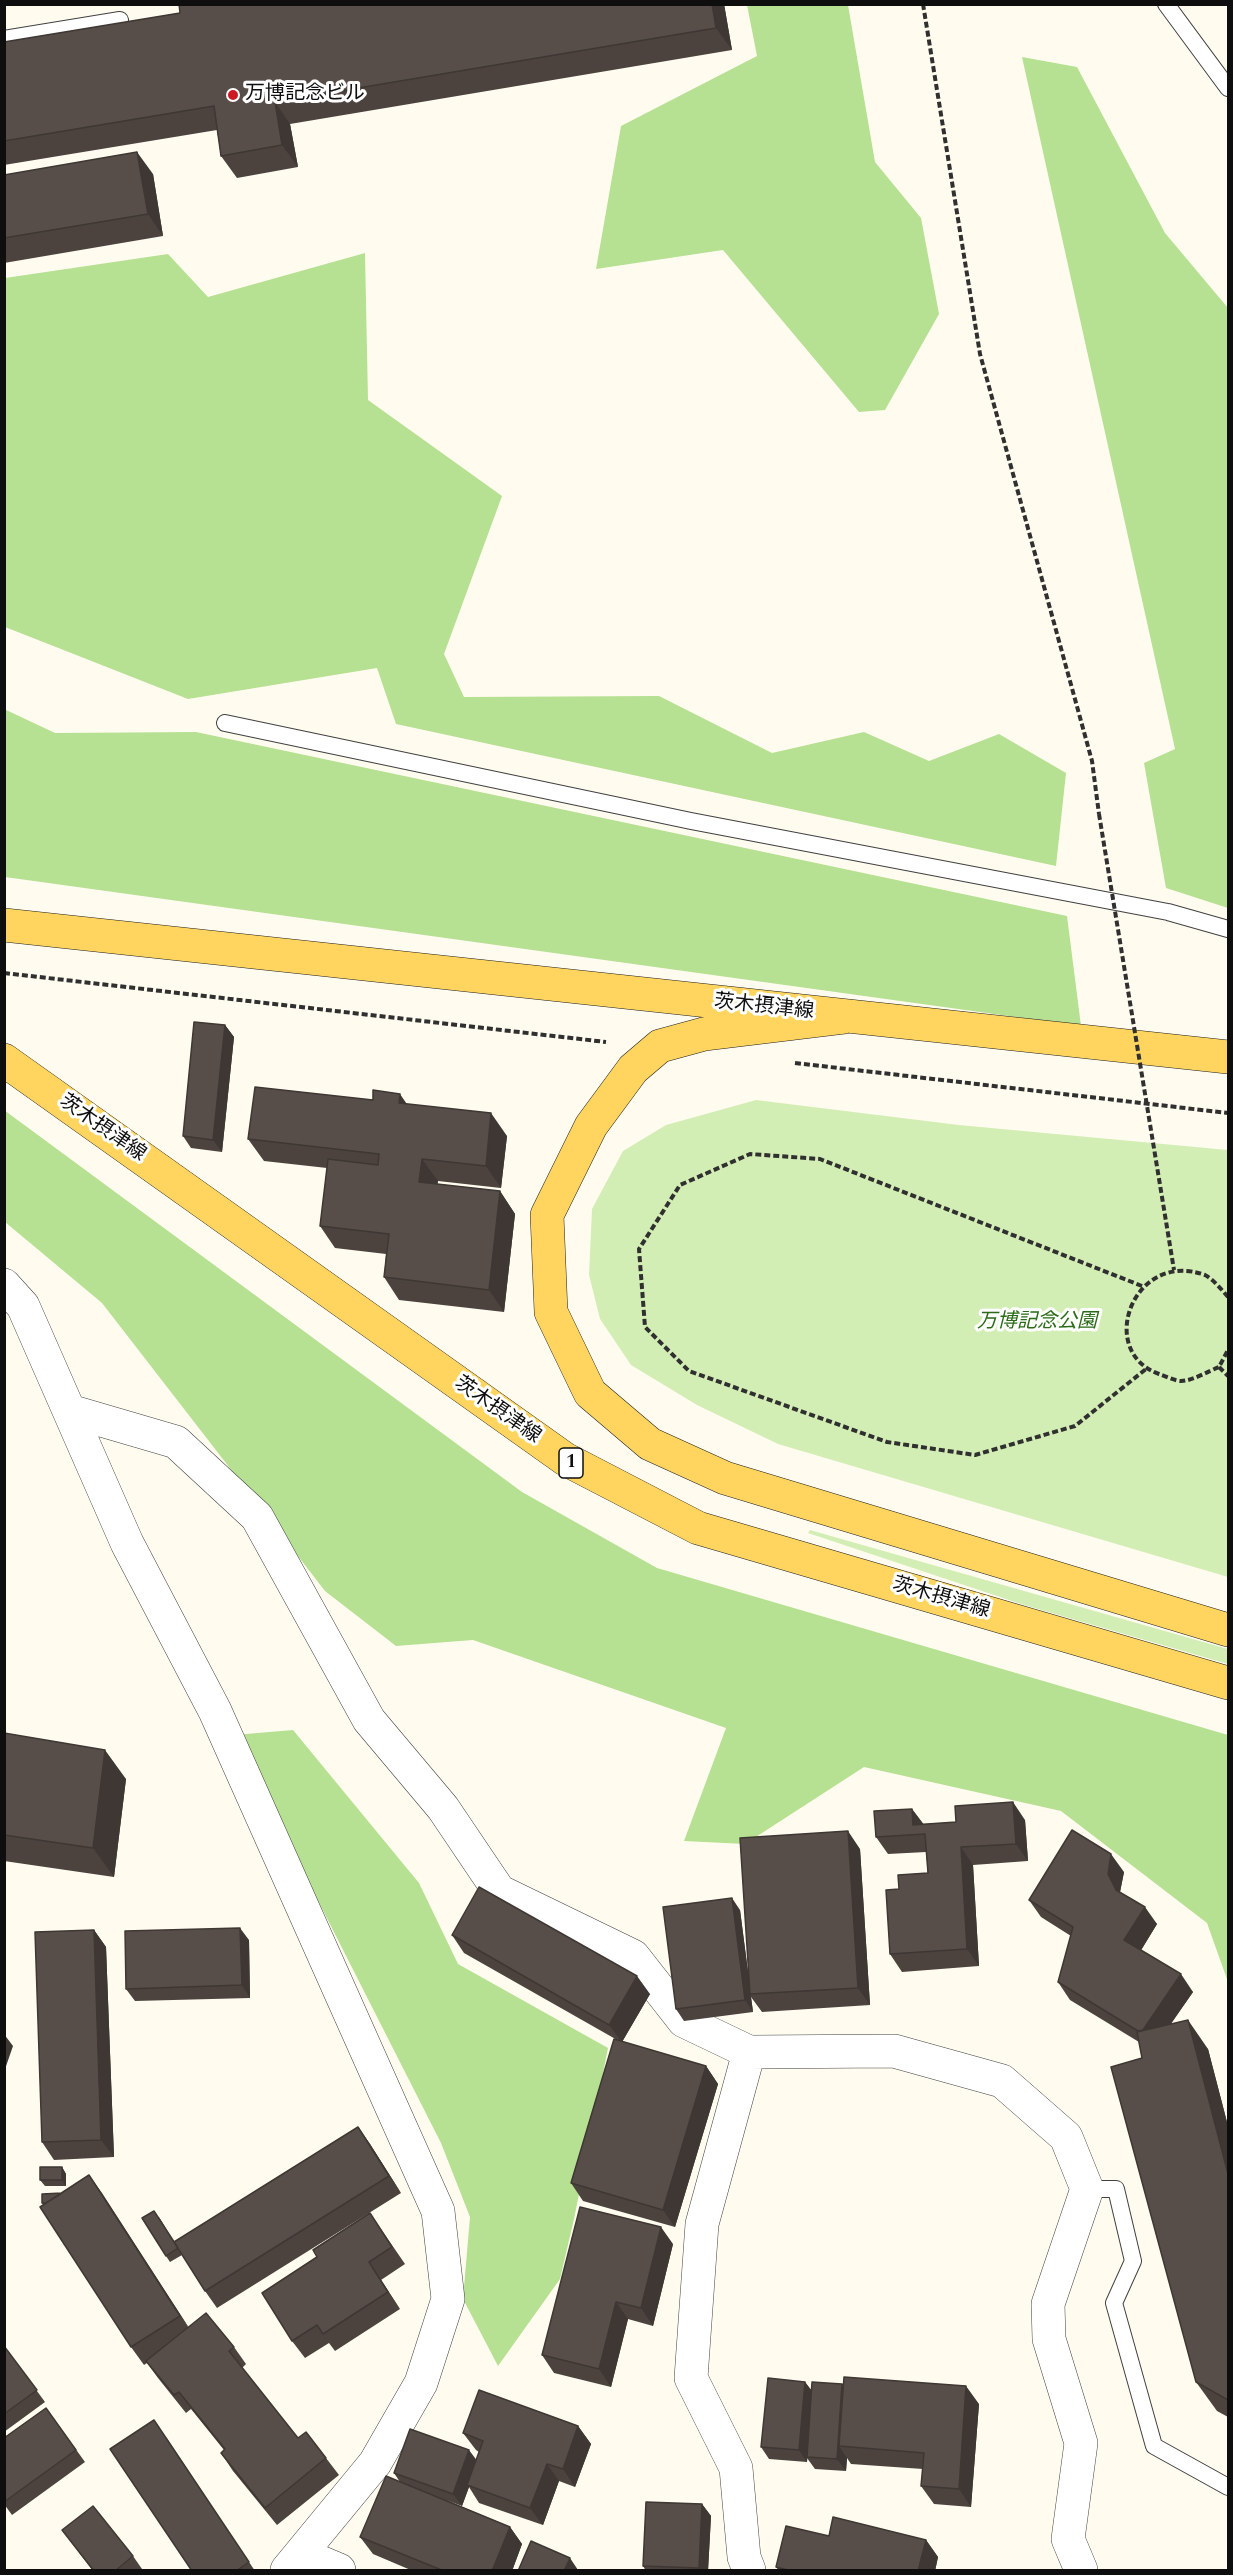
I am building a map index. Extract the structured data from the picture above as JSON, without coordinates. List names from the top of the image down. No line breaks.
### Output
{"streets":{"main road":["茨木摂津線","1"]},"parks":["万博記念公園"],"places":["万博記念ビル"]}
